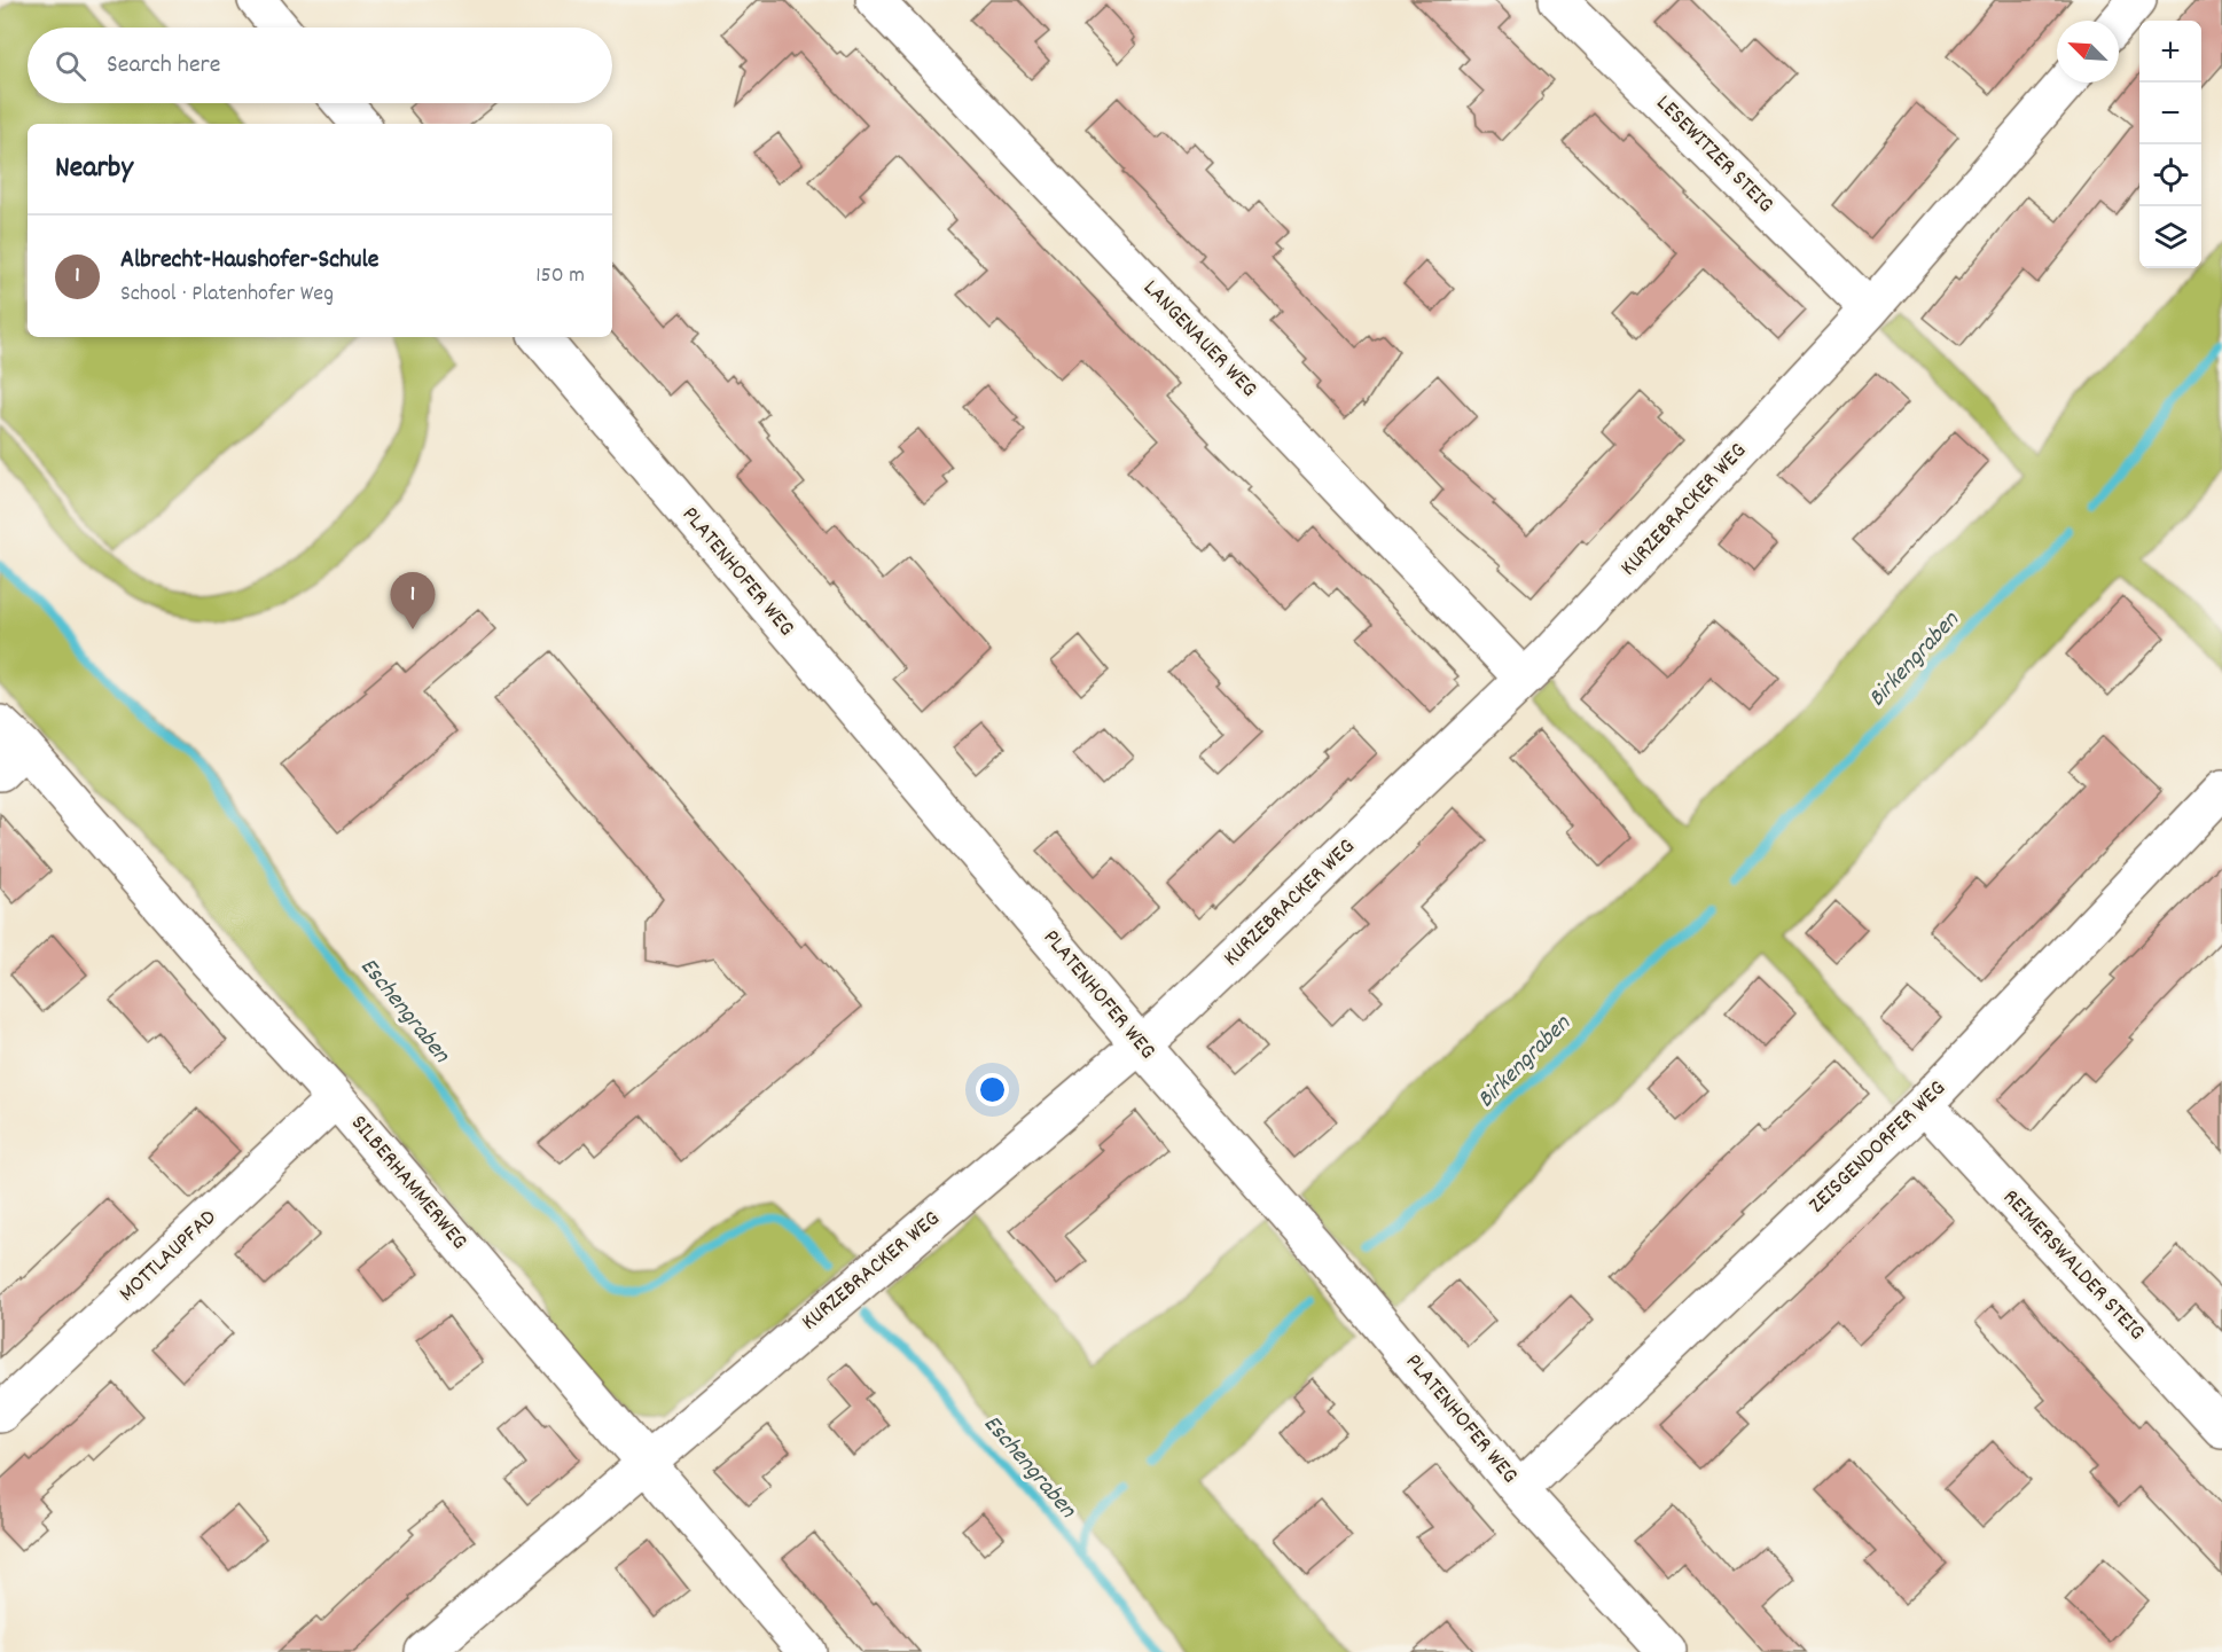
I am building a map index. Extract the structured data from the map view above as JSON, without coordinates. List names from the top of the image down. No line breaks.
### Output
{"streets":{"street":["LESEWITZER STEIG","LANGENAUER WEG","KURZEBRACKER WEG","PLATENHOFER WEG","ZEISGENDORFER WEG","SILBERHAMMERWEG","MOTTLAUPFAD","REIMERSWALDER STEIG"]},"crossings":[["LESEWITZER STEIG","KURZEBRACKER WEG"],["LANGENAUER WEG","KURZEBRACKER WEG"],["KURZEBRACKER WEG","PLATENHOFER WEG"],["KURZEBRACKER WEG","SILBERHAMMERWEG"],["PLATENHOFER WEG","ZEISGENDORFER WEG"],["ZEISGENDORFER WEG","REIMERSWALDER STEIG"],["SILBERHAMMERWEG","MOTTLAUPFAD"]],"water":["Birkengraben","Eschengraben"],"north":"top left","page":{"map_buttons":["+","−"],"search":"Search here","heading":"Nearby","list":[{"mark":"1","name":"Albrecht-Haushofer-Schule","note":"School · Platenhofer Weg","value":"150 m"}],"pins":"1"}}
